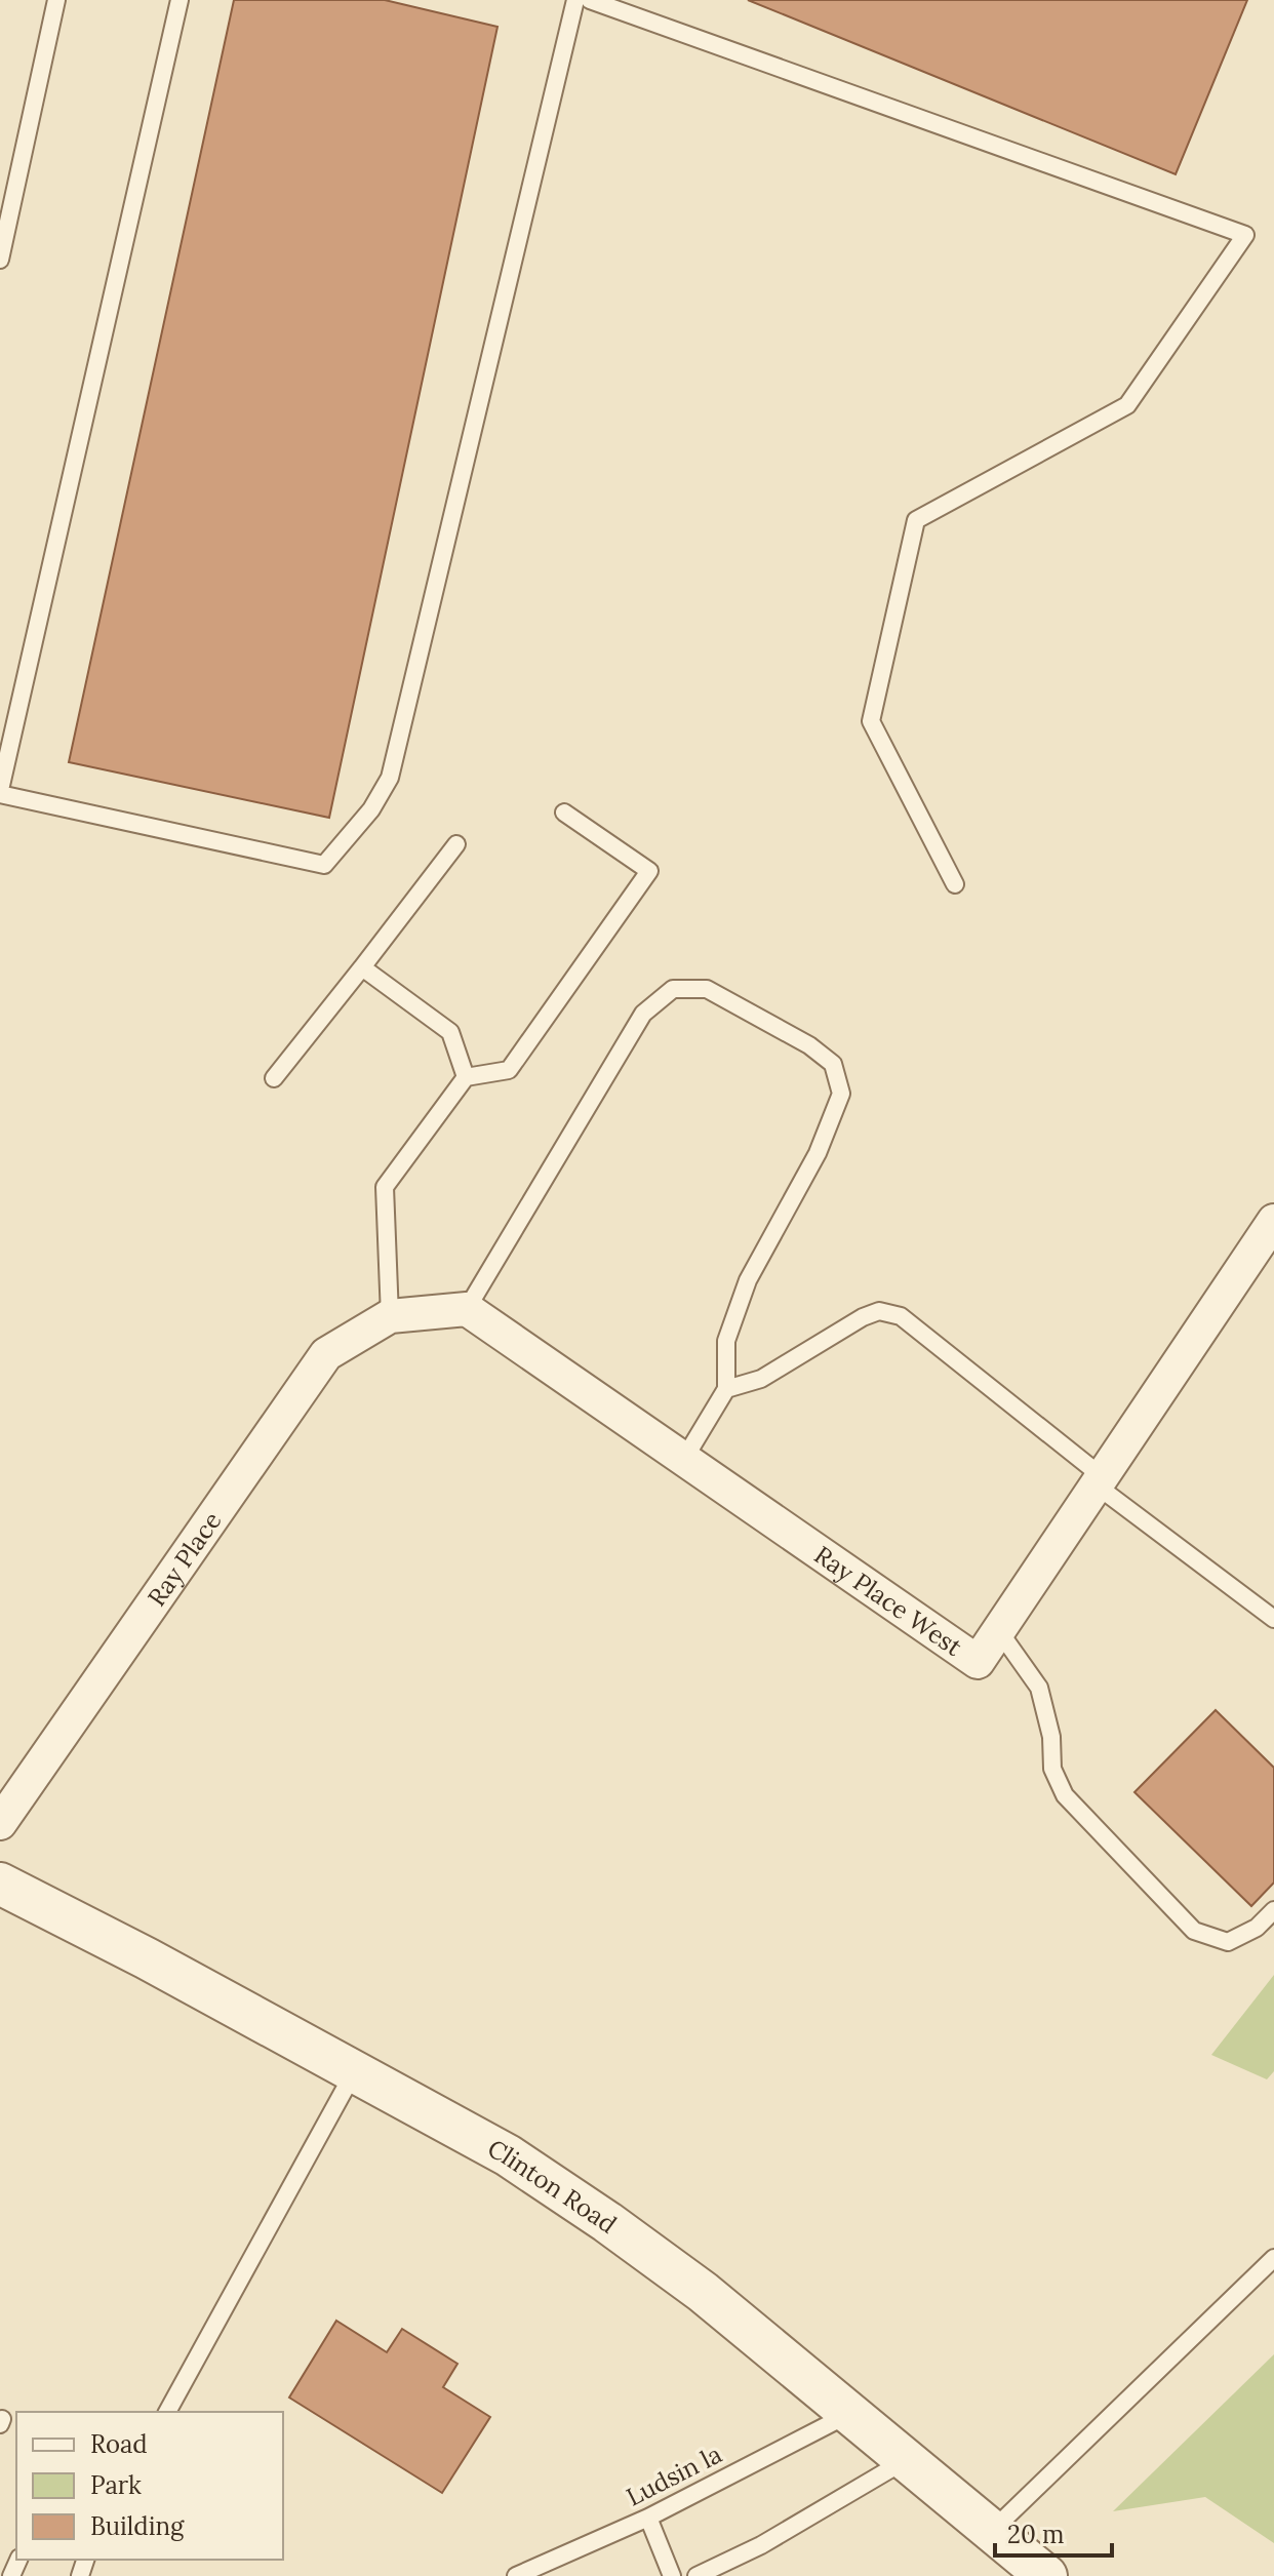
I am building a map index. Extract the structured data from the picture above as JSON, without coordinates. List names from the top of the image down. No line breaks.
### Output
{"streets":{"street":["Ray Place","Ray Place West","Clinton Road"],"lane":["Ludsin la"]},"crossings":[["Clinton Road","Ludsin la"]],"legend":["Road","Park","Building"],"scale_bar":"20 m"}
